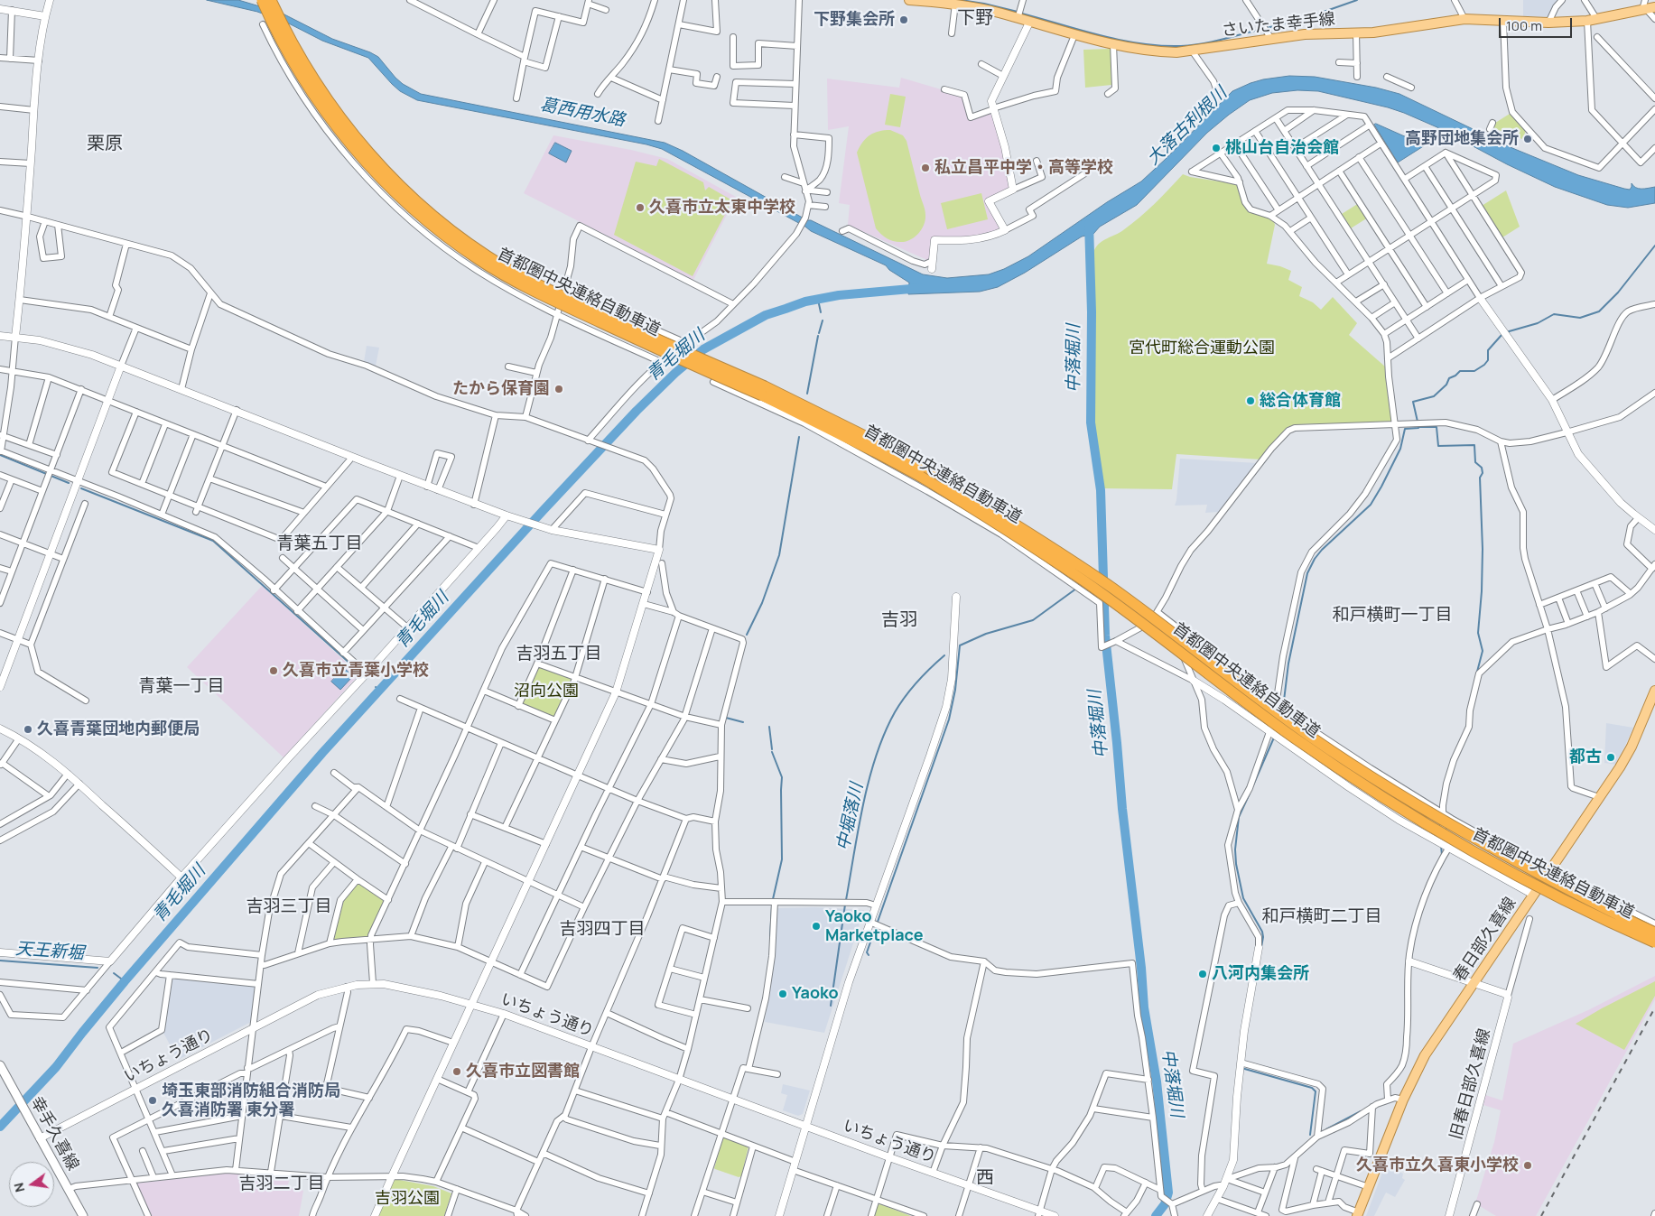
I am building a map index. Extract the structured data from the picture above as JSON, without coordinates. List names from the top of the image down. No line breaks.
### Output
{"streets":{"highway":["首都圏中央連絡自動車道"],"main road":["さいたま幸手線","春日部久喜線","幸手久喜線"],"street":["いちょう通り","旧春日部久喜線"]},"crossings":[["いちょう通り","幸手久喜線"]],"districts":["下野","栗原","青葉五丁目","和戸横町一丁目","吉羽","吉羽五丁目","青葉一丁目","吉羽三丁目","和戸横町二丁目","吉羽四丁目","西","吉羽二丁目"],"water":["葛西用水路","大落古利根川","青毛堀川","中落堀川","中堀落川","天王新堀"],"parks":["宮代町総合運動公園","沼向公園","吉羽公園"],"places":["下野集会所","高野団地集会所","桃山台自治会館","私立昌平中学・高等学校","久喜市立太東中学校","たから保育園","総合体育館","久喜市立青葉小学校","久喜青葉団地内郵便局","都古","Yaoko Marketplace","八河内集会所","Yaoko","久喜市立図書館","埼玉東部消防組合消防局 久喜消防署 東分署","久喜市立久喜東小学校"],"scale_bar":"100 m","north":"left"}
